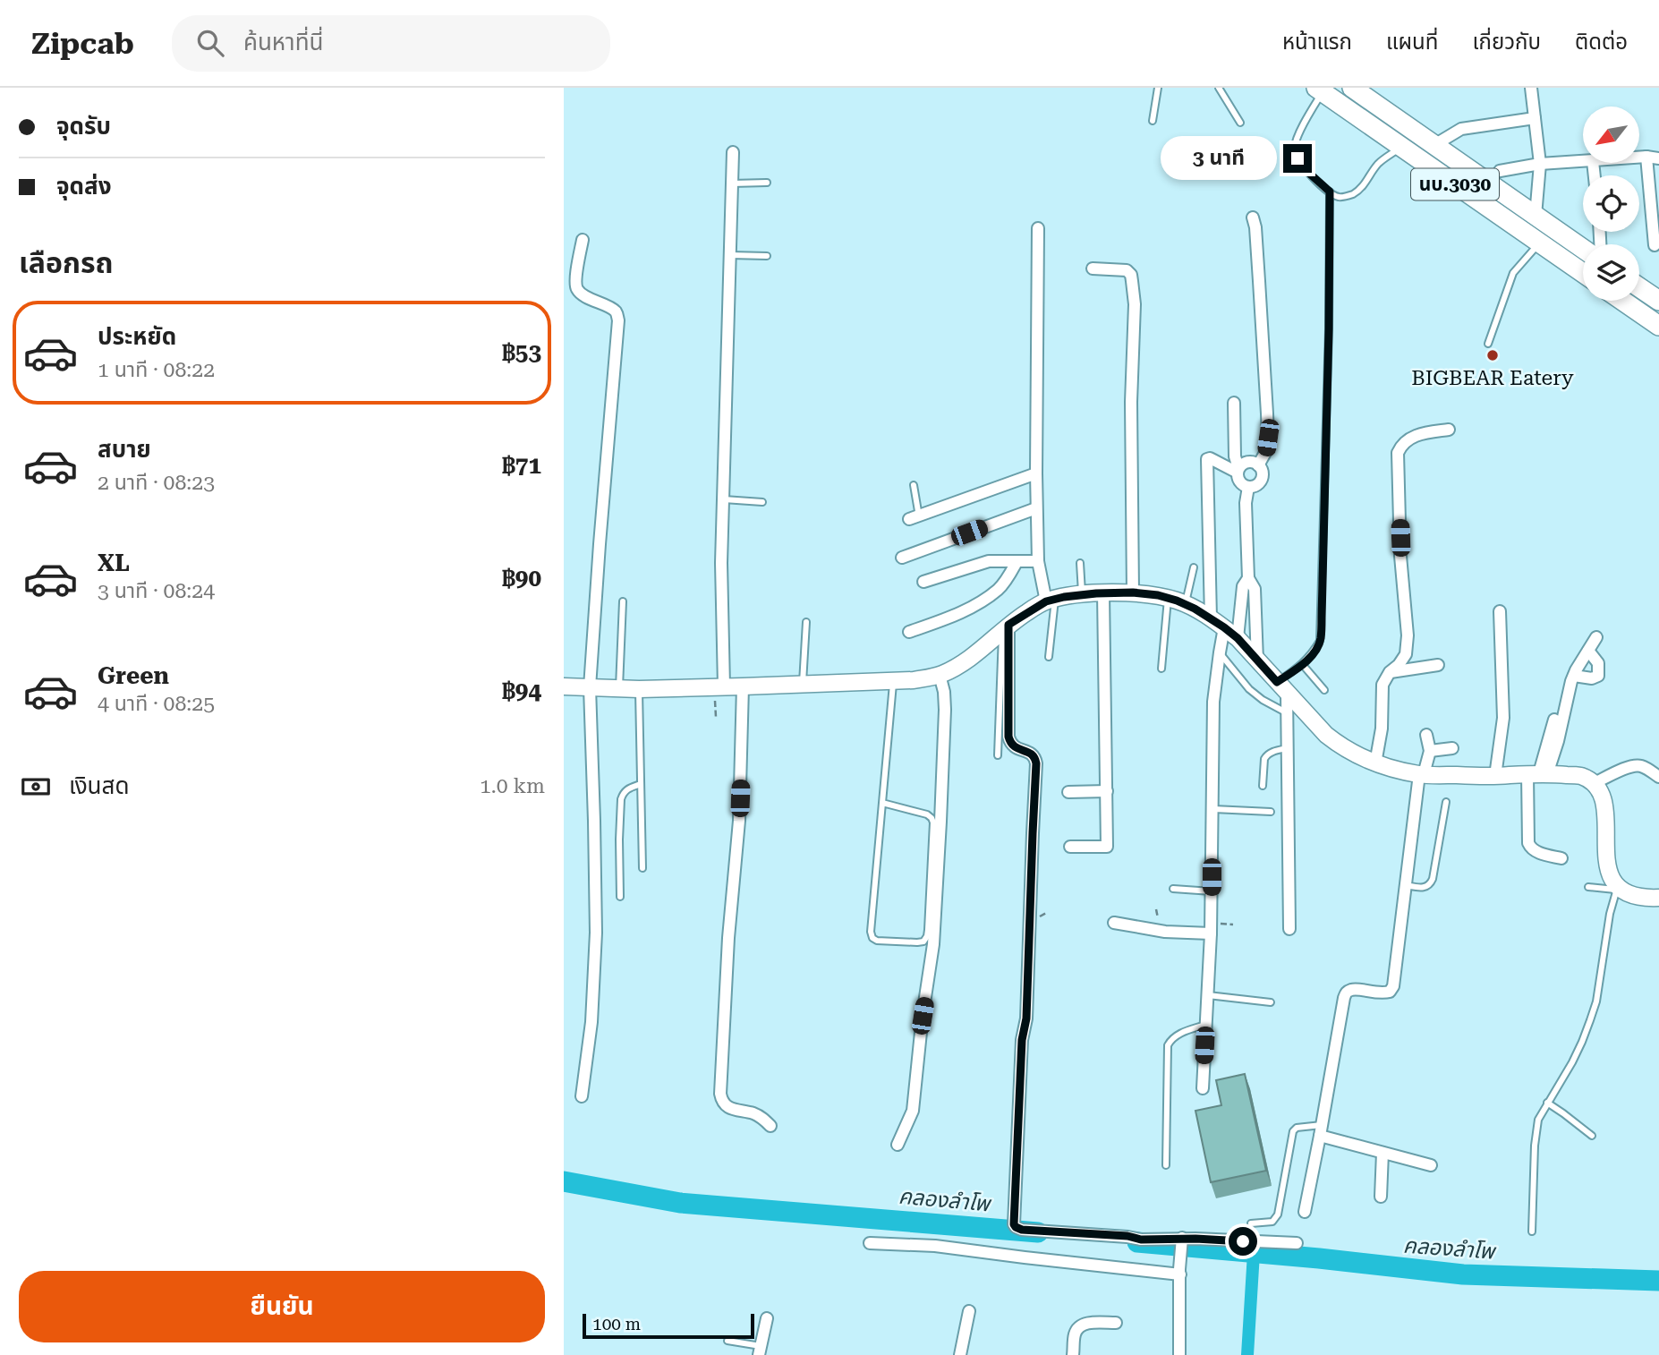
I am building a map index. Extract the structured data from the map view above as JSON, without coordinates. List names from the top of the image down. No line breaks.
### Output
{"streets":{"main road":["นบ.3030"]},"water":["คลองลำโพ"],"places":["BIGBEAR Eatery"],"scale_bar":"100 m","north":"bottom left","page":{"header":"Zipcab","search":"ค้นหาที่นี่","nav":["หน้าแรก","แผนที่","เกี่ยวกับ","ติดต่อ"],"banner":["จุดรับ","จุดส่ง"],"bubble":"3 นาที","heading":"เลือกรถ","list":[{"name":"ประหยัด","note":"1 นาที · 08:22","value":"฿53"},{"name":"สบาย","note":"2 นาที · 08:23","value":"฿71"},{"name":"XL","note":"3 นาที · 08:24","value":"฿90"},{"name":"Green","note":"4 นาที · 08:25","value":"฿94"}],"pay":["เงินสด","1.0 km"],"buttons":"ยืนยัน","scale":"100 m"}}
